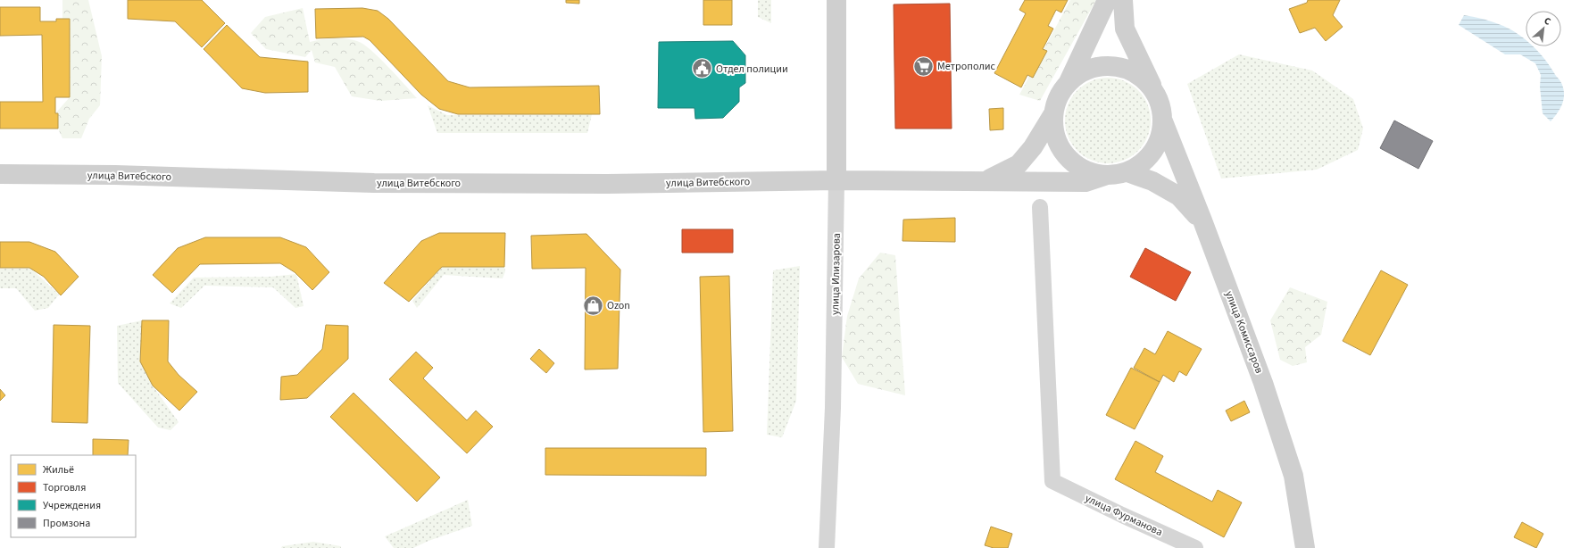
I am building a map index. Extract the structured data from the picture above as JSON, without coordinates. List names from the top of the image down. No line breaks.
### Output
{"streets":{"street":["улица Витебского","улица Илизарова","улица Комиссаров","улица Фурманова"]},"crossings":[["улица Витебского","улица Илизарова"],["улица Витебского","улица Комиссаров"]],"places":{"supermarket":["Метрополис"],"public building":["Отдел полиции"],"shop":["Ozon"]},"legend":["Жильё","Торговля","Учреждения","Промзона"],"north":"top right"}
